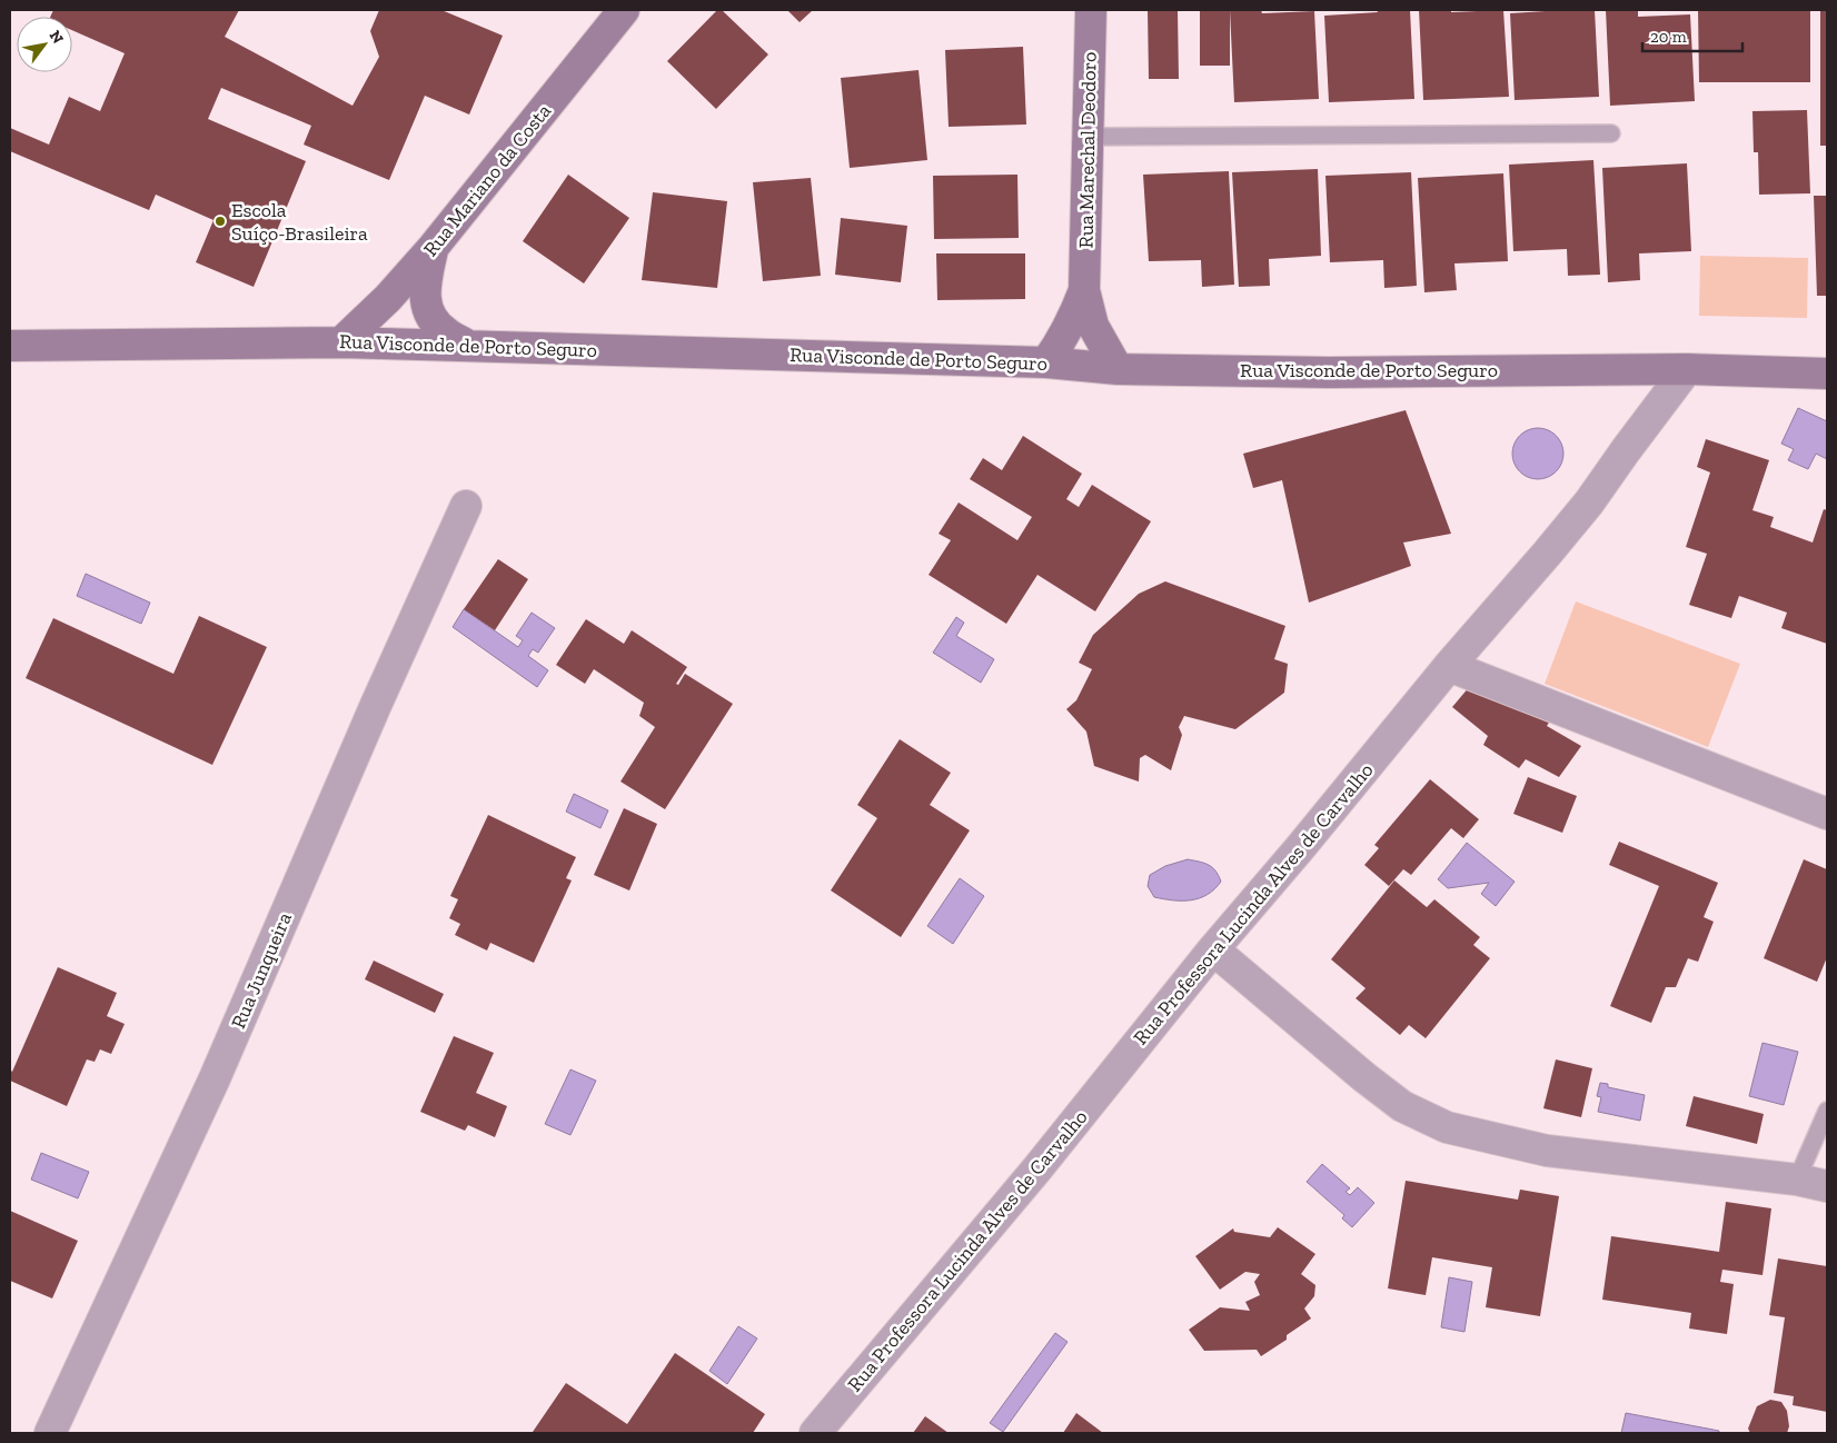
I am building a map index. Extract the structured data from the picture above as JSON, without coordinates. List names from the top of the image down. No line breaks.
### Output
{"streets":{"street":["Rua Marechal Deodoro","Rua Mariano da Costa","Rua Visconde de Porto Seguro","Rua Professora Lucinda Alves de Carvalho","Rua Junqueira"]},"crossings":[["Rua Marechal Deodoro","Rua Visconde de Porto Seguro"],["Rua Mariano da Costa","Rua Visconde de Porto Seguro"],["Rua Visconde de Porto Seguro","Rua Professora Lucinda Alves de Carvalho"]],"places":["Escola Suíço-Brasileira"],"scale_bar":"20 m","north":"top right"}
